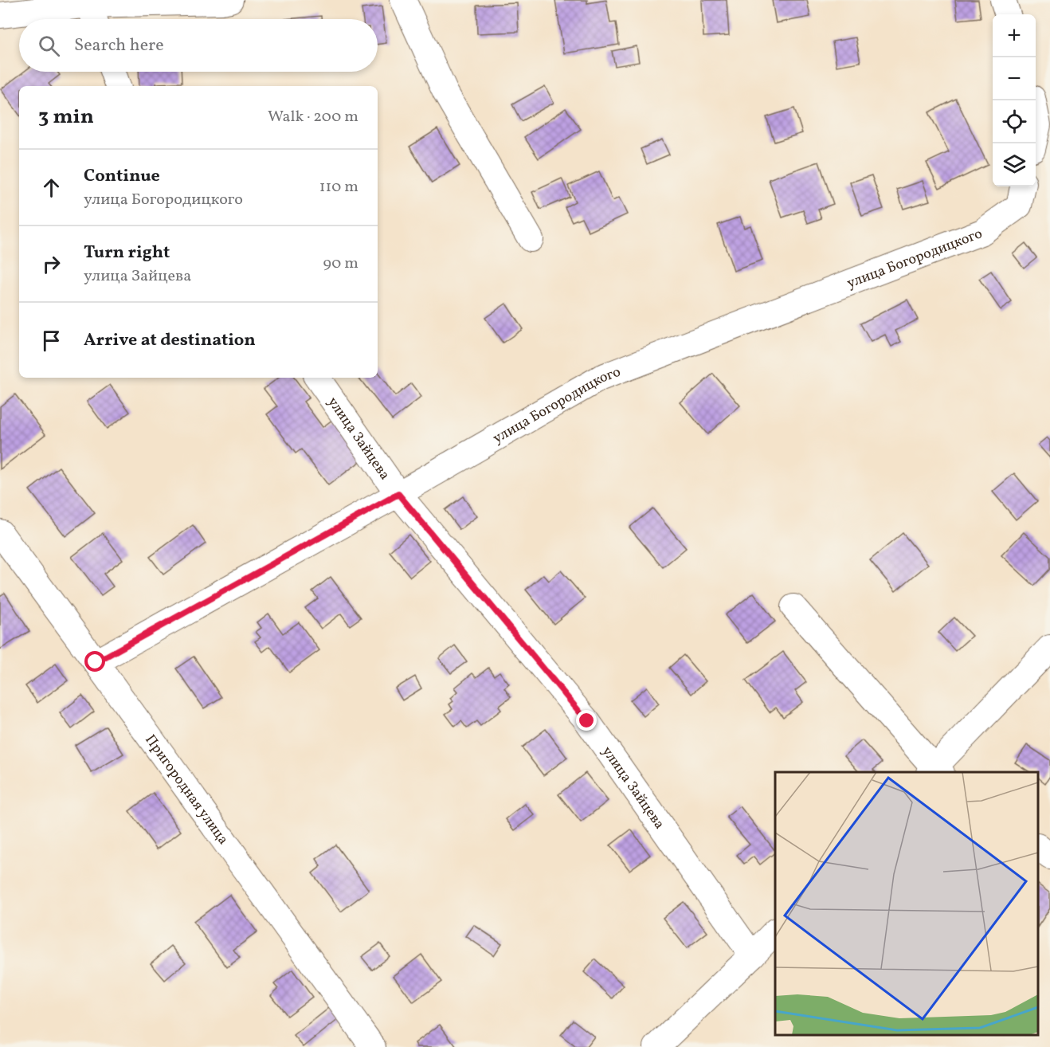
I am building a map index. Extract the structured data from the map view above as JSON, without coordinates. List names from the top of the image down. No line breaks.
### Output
{"streets":{"street":["улица Богородицкого","улица Зайцева","Пригородная улица"]},"crossings":[["улица Богородицкого","улица Зайцева"],["улица Богородицкого","Пригородная улица"]],"page":{"map_buttons":["+","−"],"search":"Search here","heading":["3 min","Walk · 200 m"],"list":[["Continue","улица Богородицкого","110 m"],["Turn right","улица Зайцева","90 m"],"Arrive at destination"]}}
